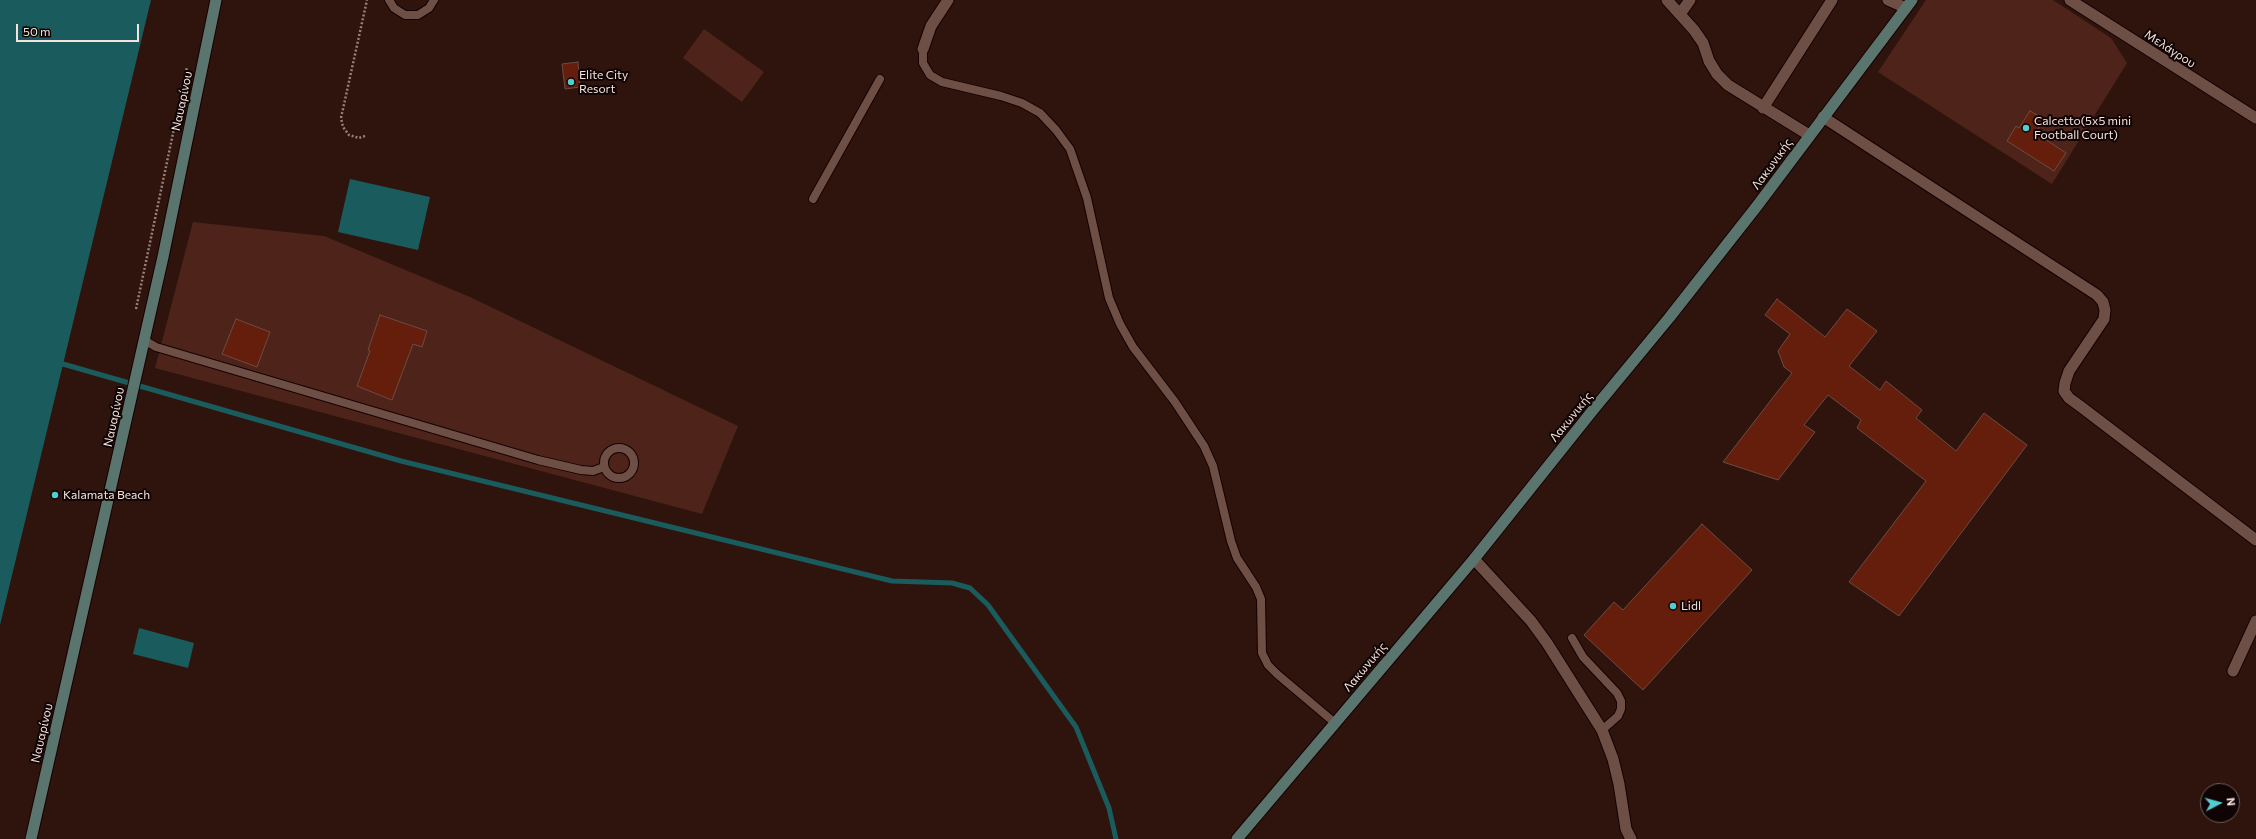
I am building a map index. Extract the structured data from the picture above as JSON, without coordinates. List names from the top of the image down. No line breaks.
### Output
{"streets":{"main road":["Ναυαρίνου","Λακωνικής"],"street":["Μελάγρου"]},"places":["Elite City Resort","Calcetto(5x5 mini Football Court)","Kalamata Beach","Lidl"],"scale_bar":"50 m","north":"right"}
